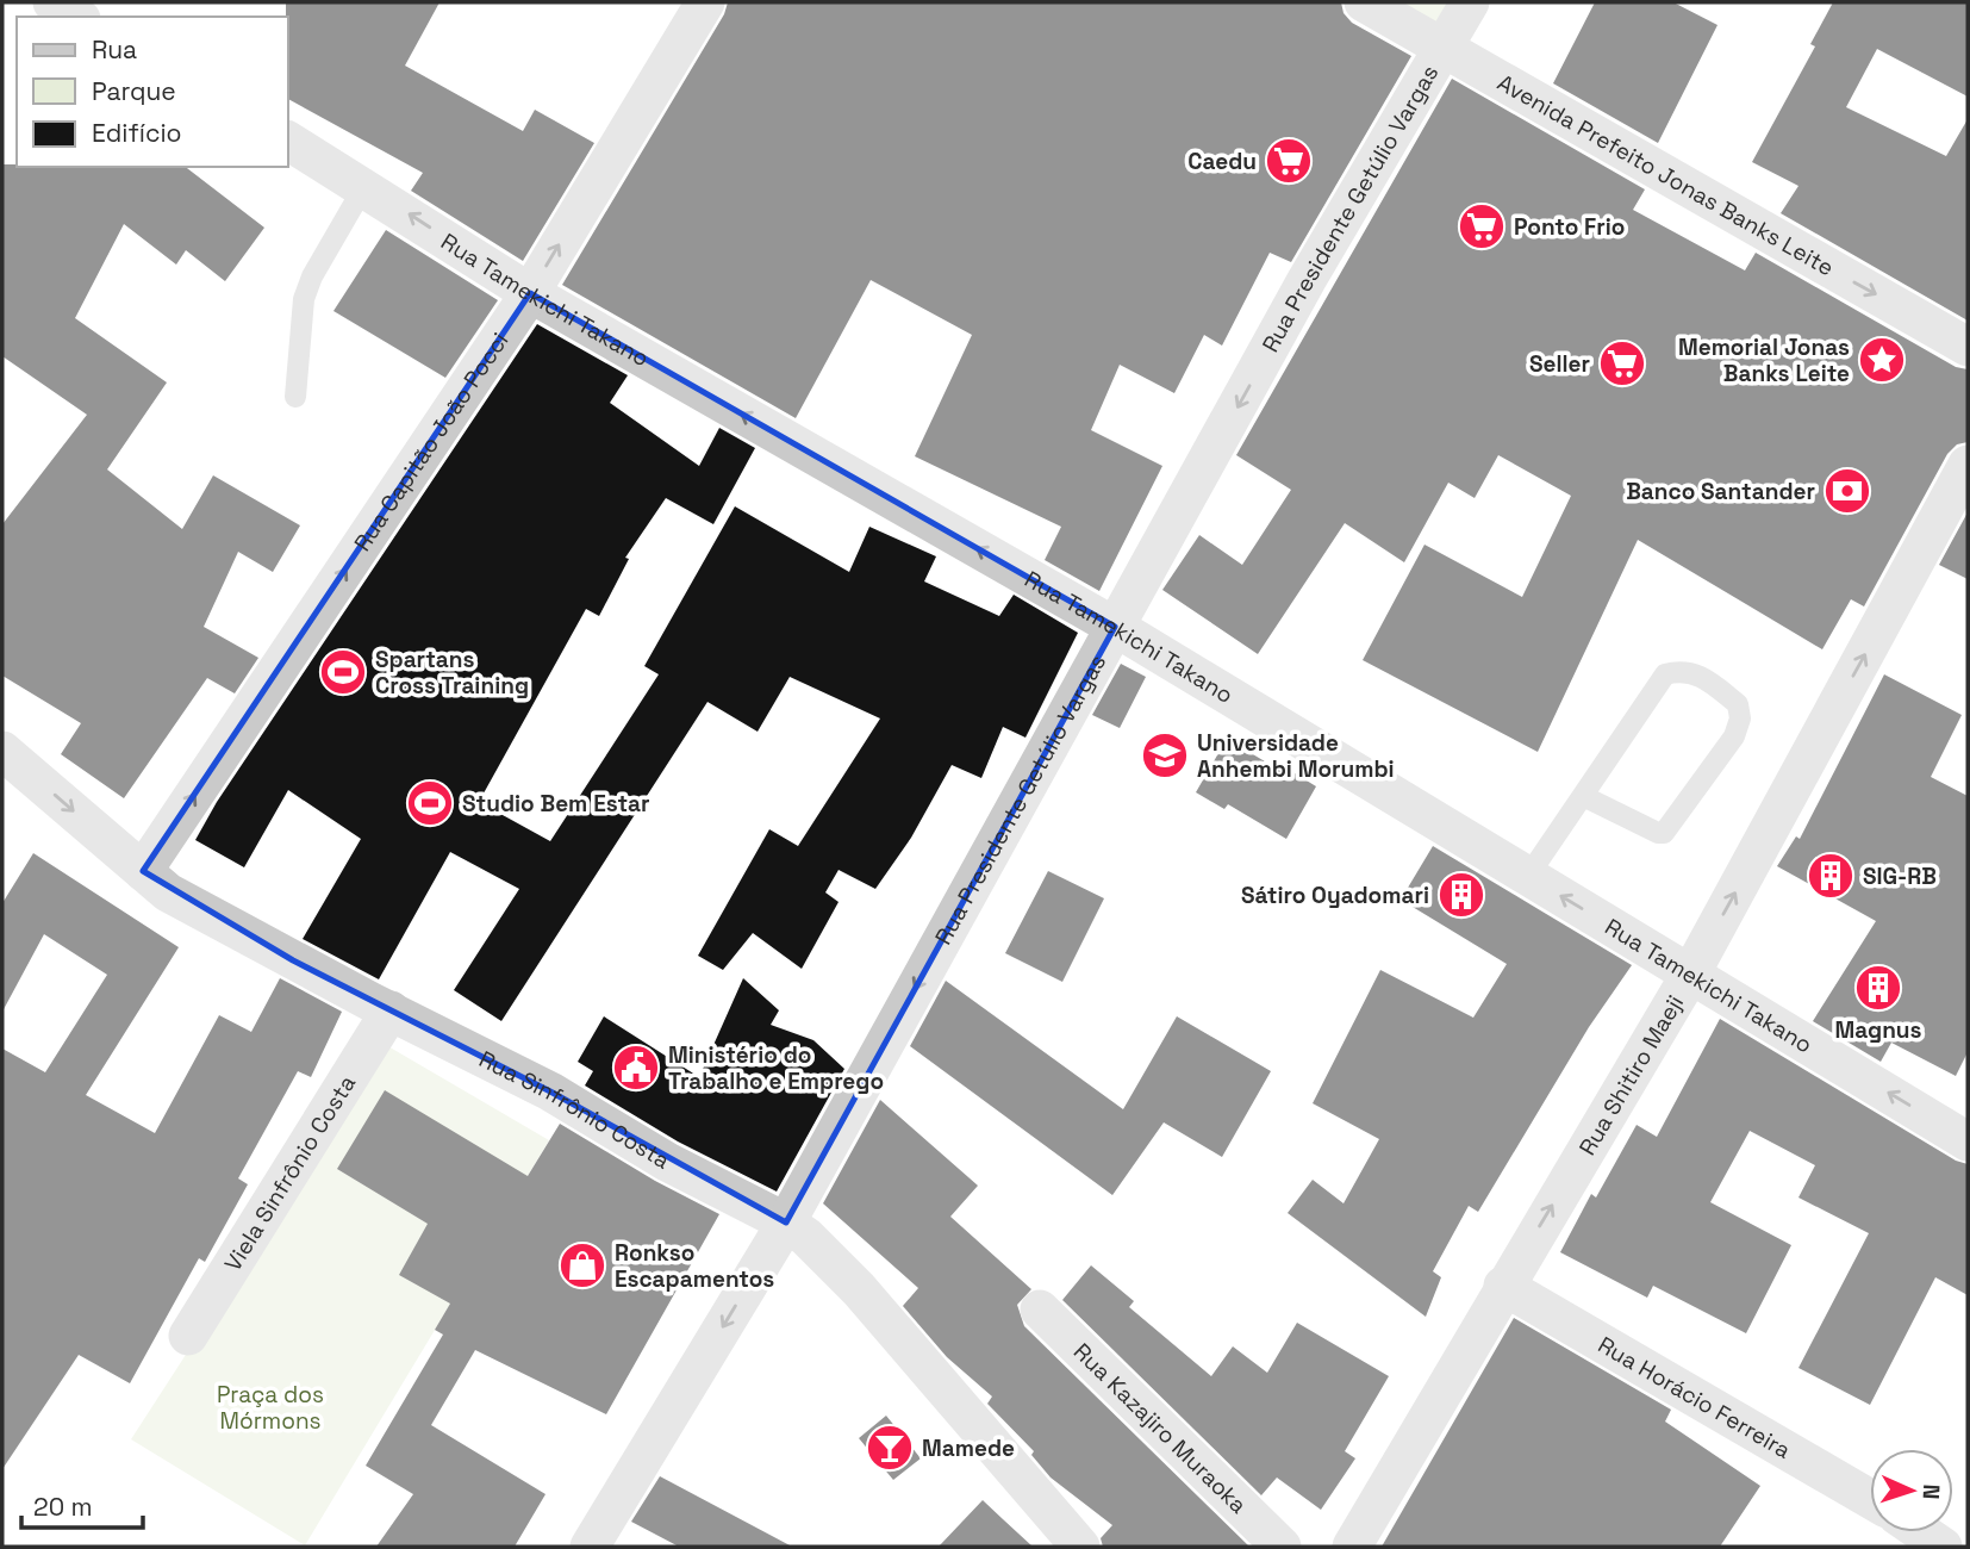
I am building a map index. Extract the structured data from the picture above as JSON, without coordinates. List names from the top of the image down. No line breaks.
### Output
{"streets":{"street":["Avenida Prefeito Jonas Banks Leite","Rua Presidente Getúlio Vargas","Rua Tamekichi Takano","Rua Capitão João Pocci","Rua Shitiro Maeji","Rua Sinfrônio Costa","Viela Sinfrônio Costa","Rua Horácio Ferreira","Rua Kazajiro Muraoka"]},"crossings":[["Avenida Prefeito Jonas Banks Leite","Rua Presidente Getúlio Vargas"],["Rua Presidente Getúlio Vargas","Rua Tamekichi Takano"],["Rua Presidente Getúlio Vargas","Rua Sinfrônio Costa"],["Rua Tamekichi Takano","Rua Capitão João Pocci"],["Rua Tamekichi Takano","Rua Shitiro Maeji"],["Rua Capitão João Pocci","Rua Sinfrônio Costa"],["Rua Shitiro Maeji","Rua Horácio Ferreira"],["Rua Sinfrônio Costa","Viela Sinfrônio Costa"]],"one_way":["Avenida Prefeito Jonas Banks Leite","Rua Presidente Getúlio Vargas","Rua Tamekichi Takano","Rua Capitão João Pocci","Rua Shitiro Maeji"],"parks":["Praça dos Mórmons"],"places":{"supermarket":["Caedu","Ponto Frio","Seller"],"place":["Memorial Jonas Banks Leite"],"bank":["Banco Santander"],"sports":["Spartans Cross Training","Studio Bem Estar"],"school or university":["Universidade Anhembi Morumbi"],"building":["SIG-RB","Sátiro Oyadomari","Magnus"],"public building":["Ministério do Trabalho e Emprego"],"shop":["Ronkso Escapamentos"],"bar":["Mamede"]},"legend":["Rua","Parque","Edifício"],"scale_bar":"20 m","north":"right"}
